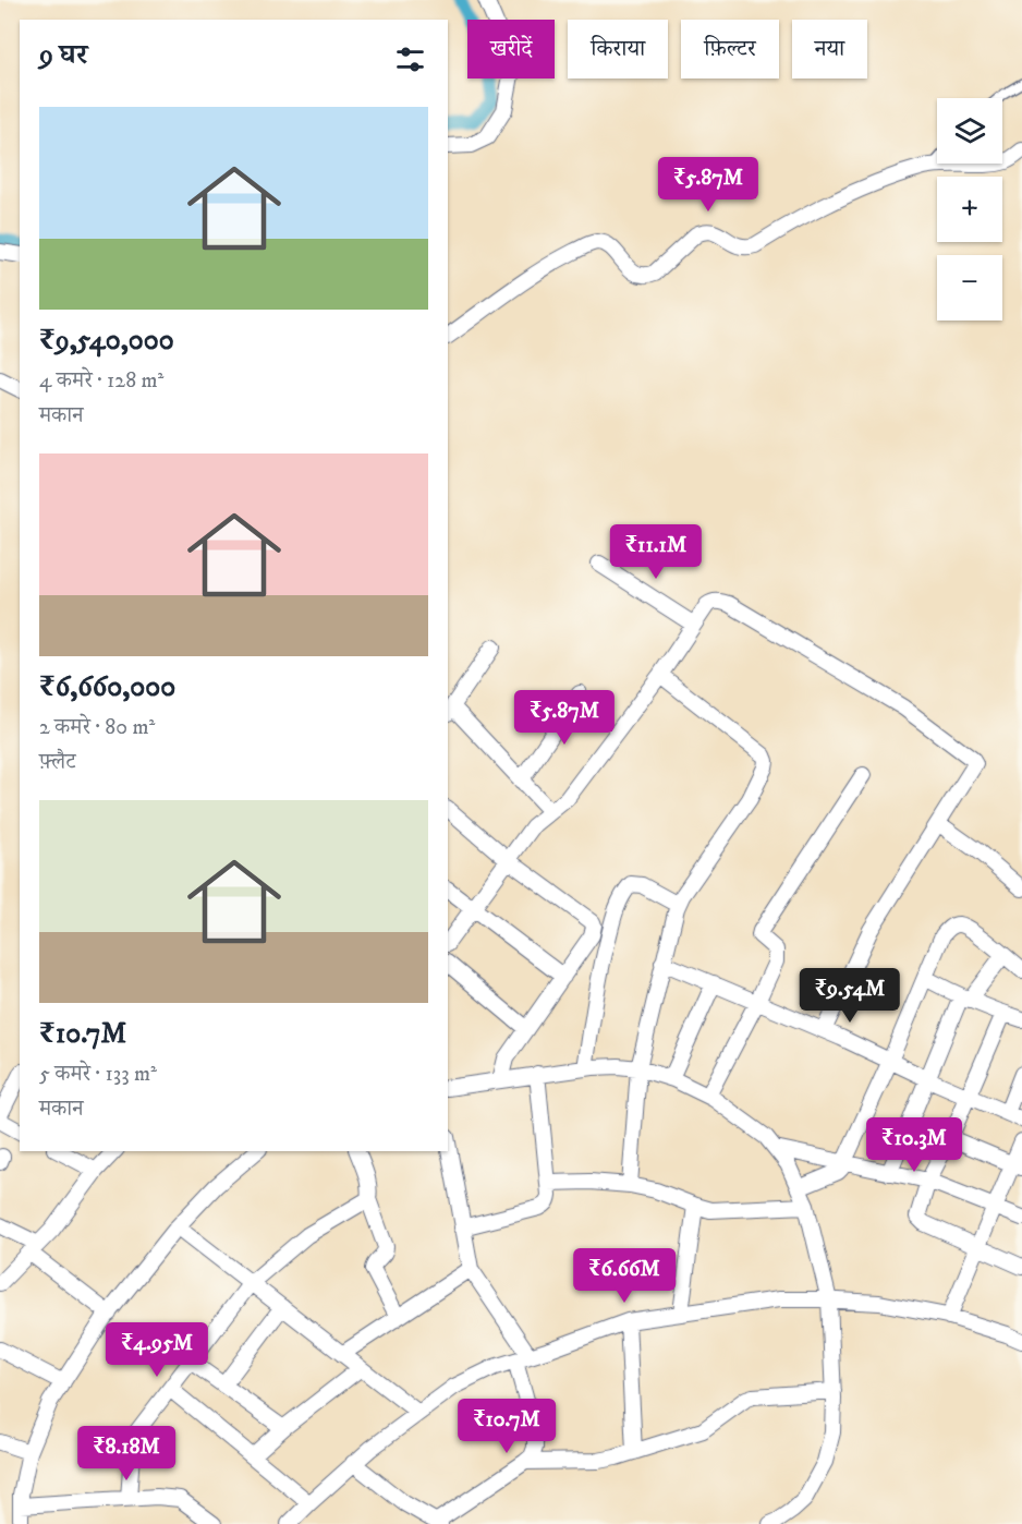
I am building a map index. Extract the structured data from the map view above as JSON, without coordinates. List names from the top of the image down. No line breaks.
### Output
{"page":{"chip":["खरीदें","किराया","फ़िल्टर","नया"],"heading":"9 घर","map_buttons":["+","−"],"list":[{"name":"₹9,540,000","note":"4 कमरे · 128 m² · मकान"},{"name":"₹6,660,000","note":"2 कमरे · 80 m² · फ़्लैट"},{"name":"₹10.7M","note":"5 कमरे · 133 m² · मकान"}],"price":["₹5.87M","₹11.1M","₹5.87M","₹9.54M","₹10.3M","₹6.66M","₹4.95M","₹10.7M","₹8.18M"]}}
